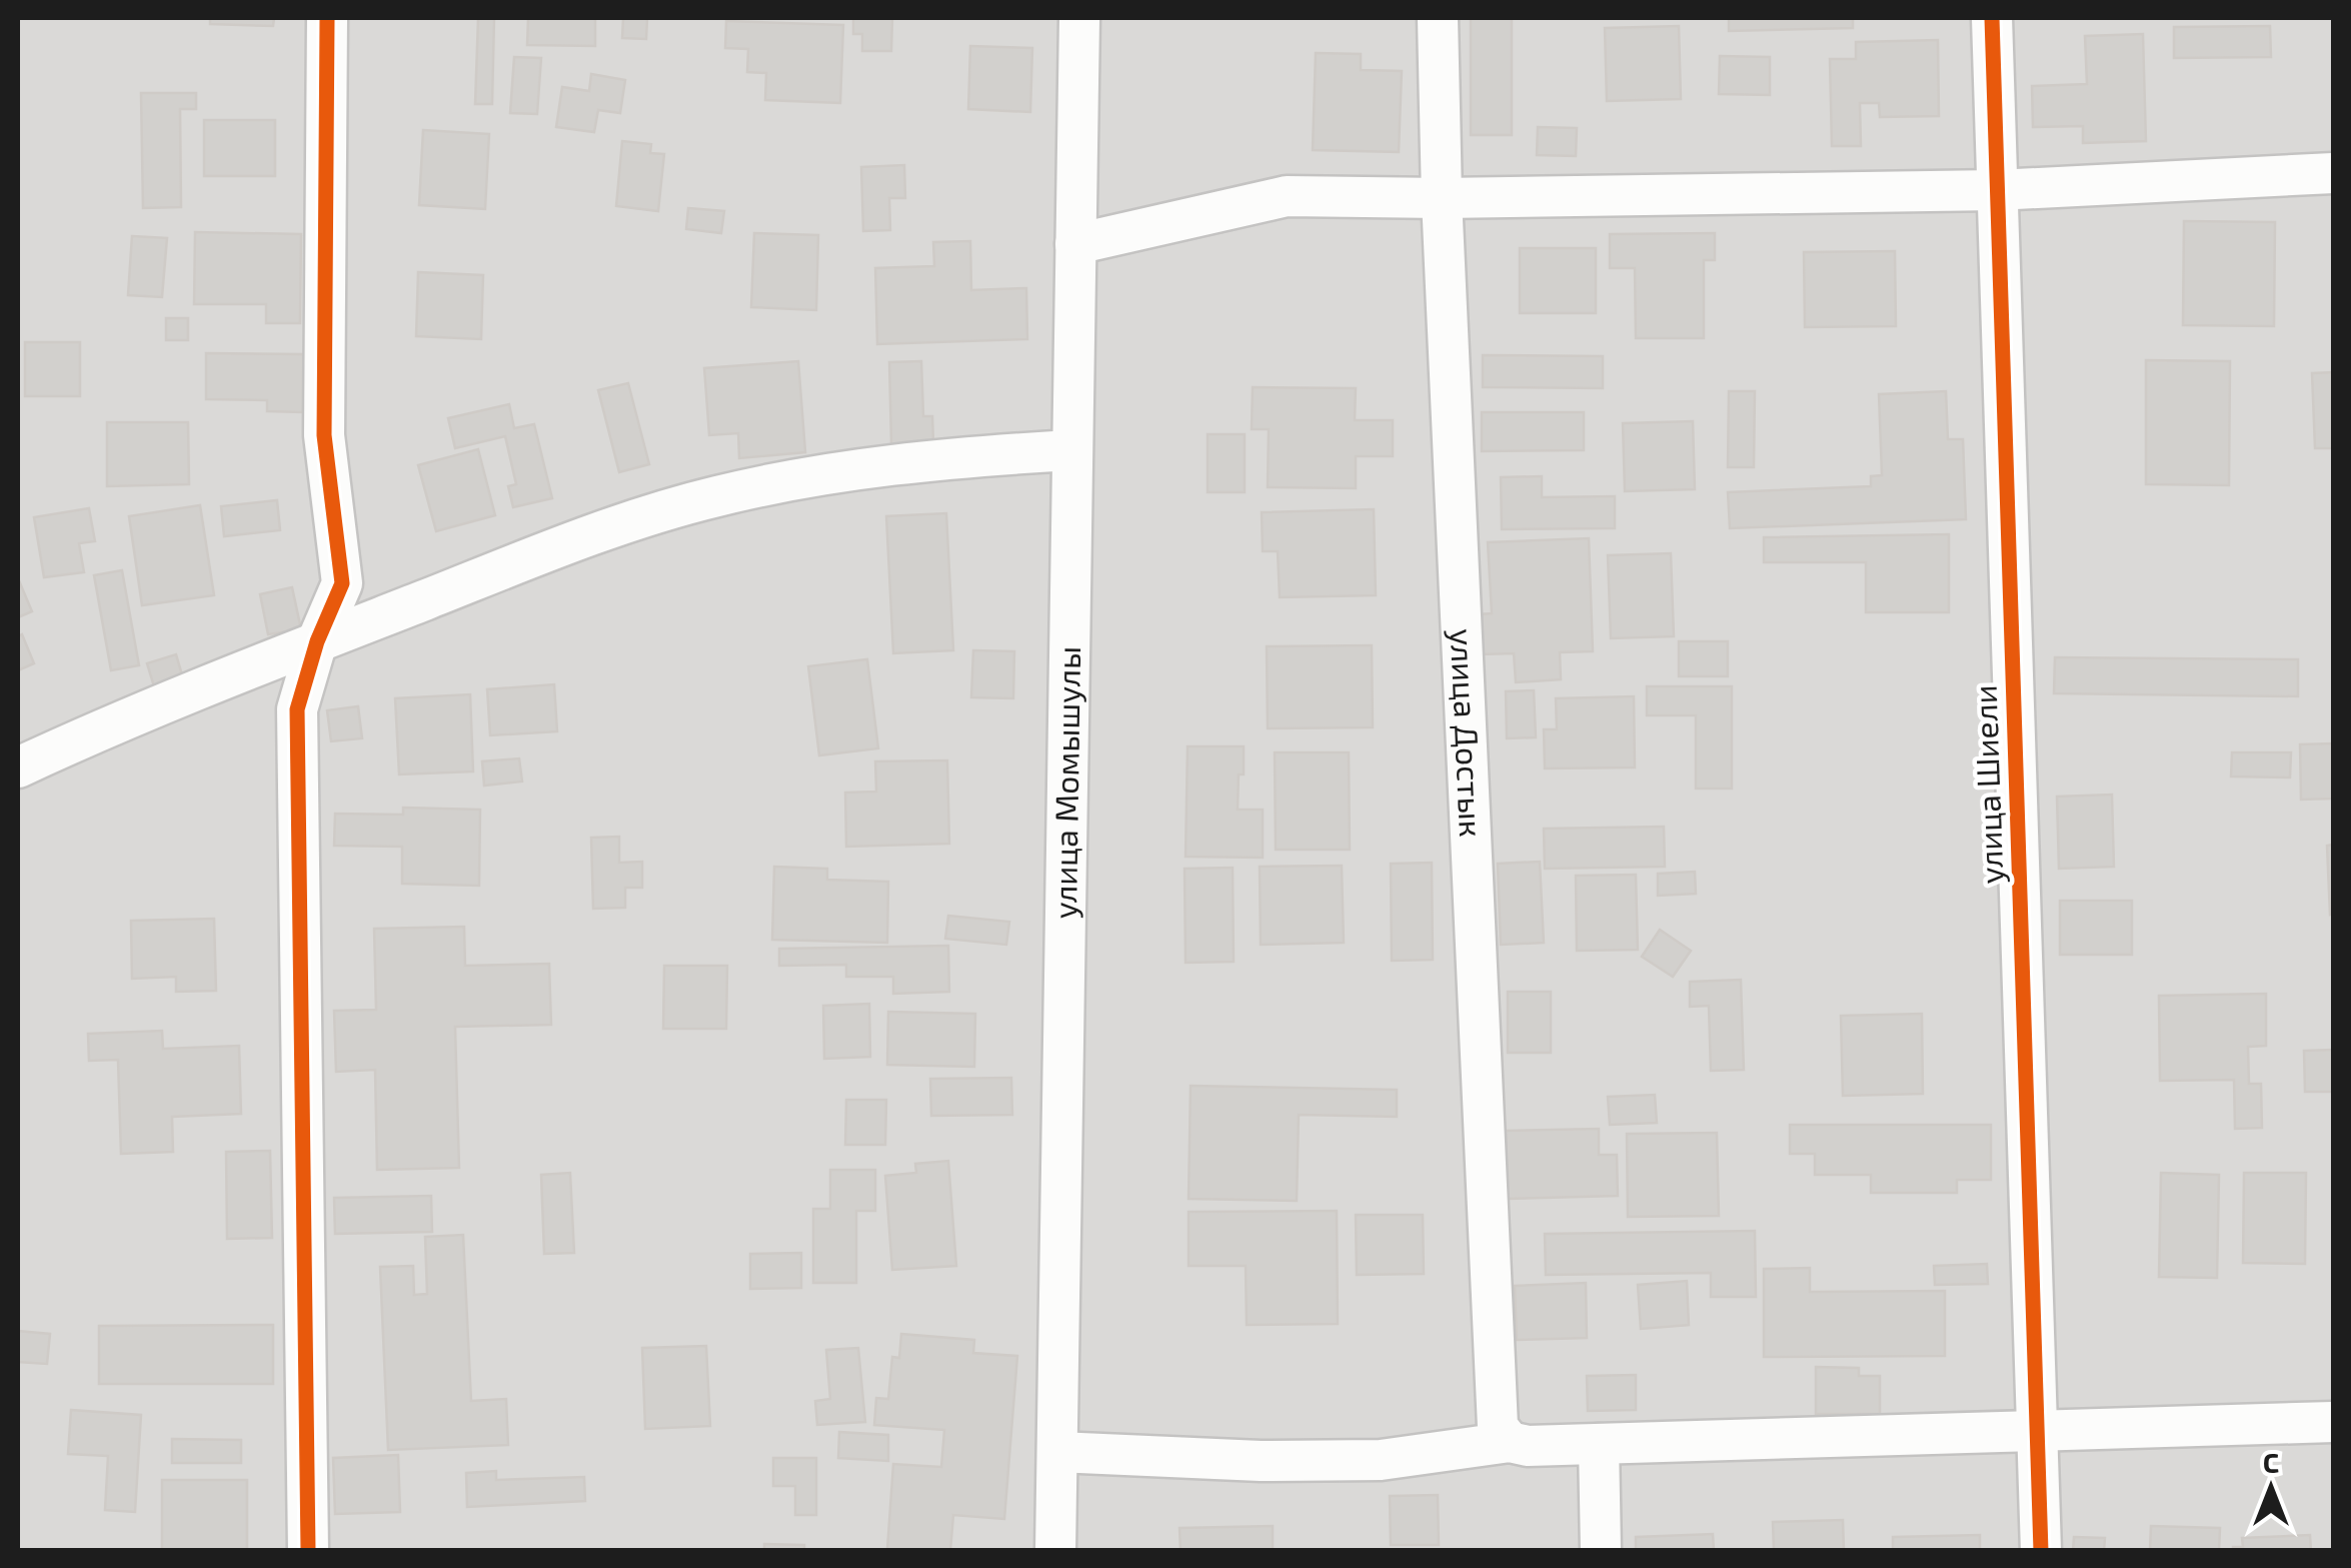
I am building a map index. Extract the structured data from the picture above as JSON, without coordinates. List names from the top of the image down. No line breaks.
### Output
{"streets":{"street":["улица Достык","улица Момышулы","улица Шиели"]},"north":"top"}
